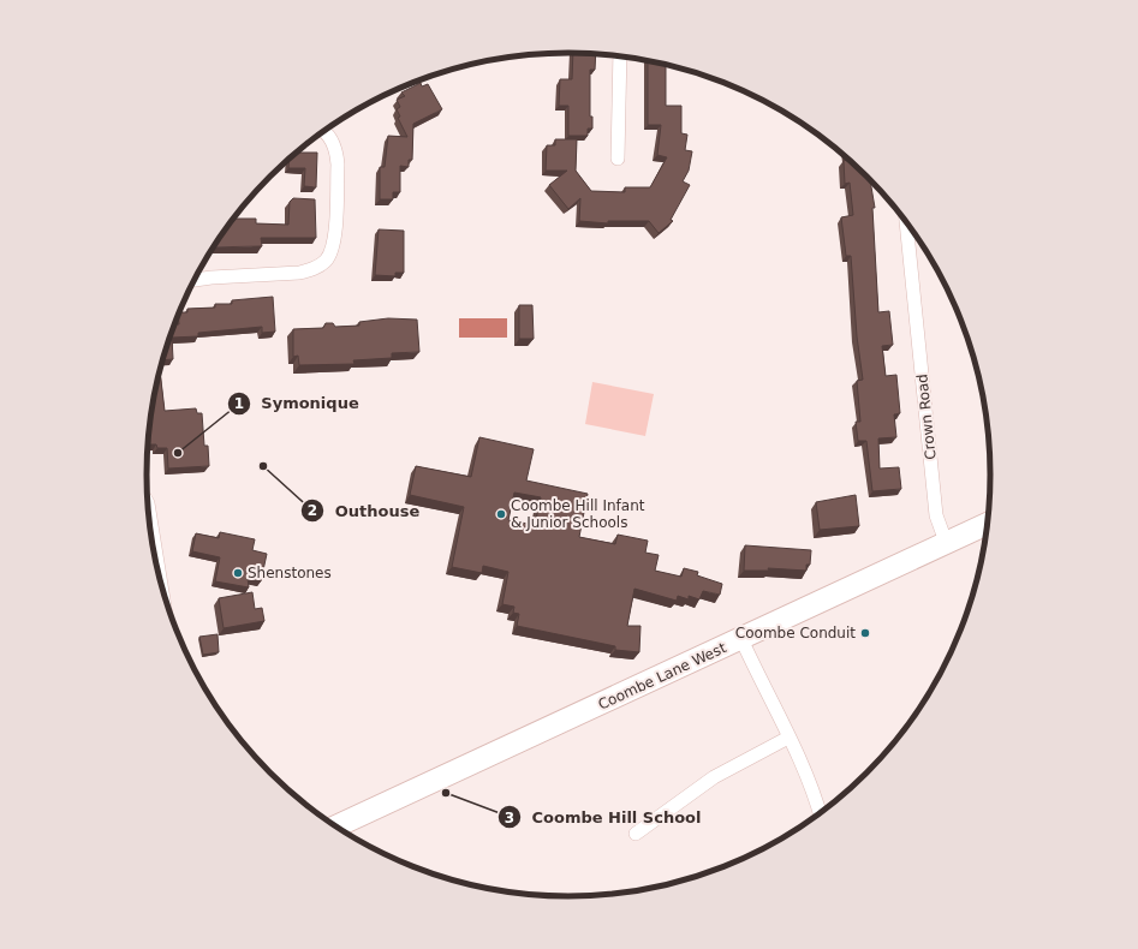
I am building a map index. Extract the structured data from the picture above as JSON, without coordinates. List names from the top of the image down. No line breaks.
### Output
{"streets":{"main road":["Coombe Lane West"],"street":["Crown Road"]},"crossings":[["Crown Road","Coombe Lane West"]],"places":["Symonique","Outhouse","Coombe Hill Infant & Junior Schools","Shenstones","Coombe Conduit","Coombe Hill School"]}
